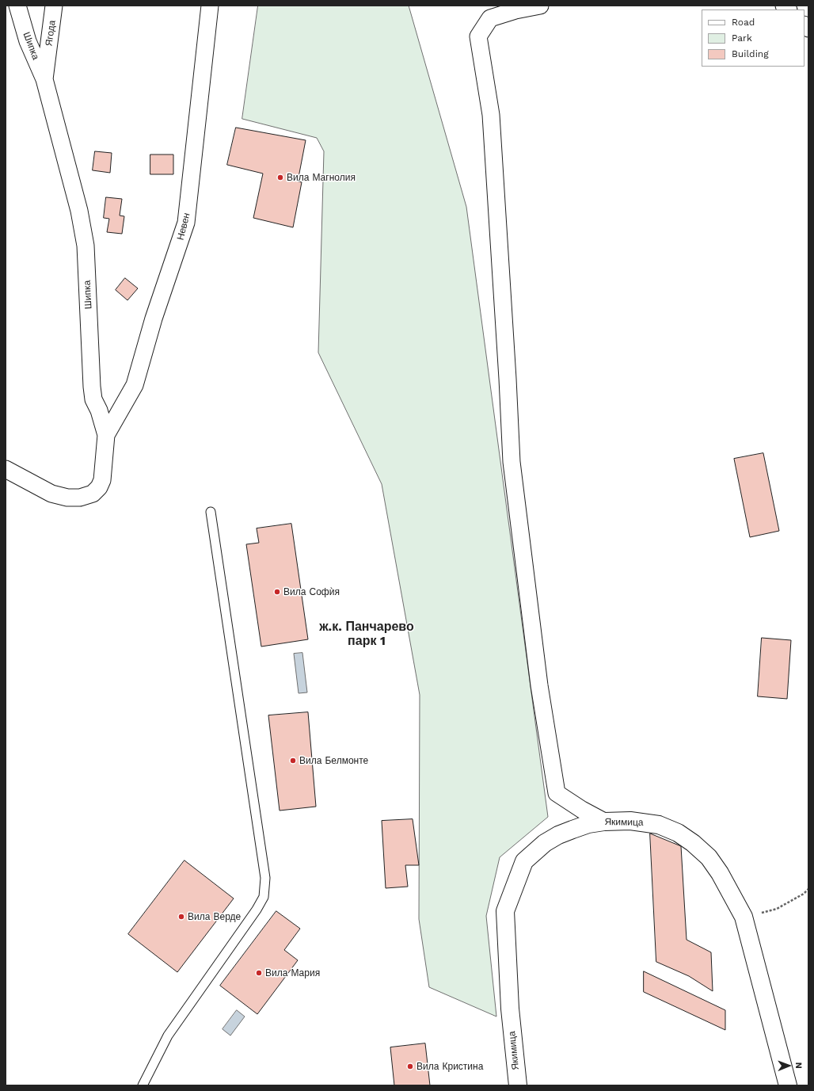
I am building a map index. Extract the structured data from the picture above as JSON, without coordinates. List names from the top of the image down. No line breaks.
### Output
{"streets":{"street":["Ягода","Шипка","Невен","Якимица"]},"crossings":[["Ягода","Шипка"],["Шипка","Невен"]],"districts":["ж.к. Панчарево парк 1"],"places":["Вила Магнолия","Вила Софѝя","Вила Белмонте","Вила Верде","Вила Мария","Вила Кристина"],"legend":["Road","Park","Building"],"north":"right"}
